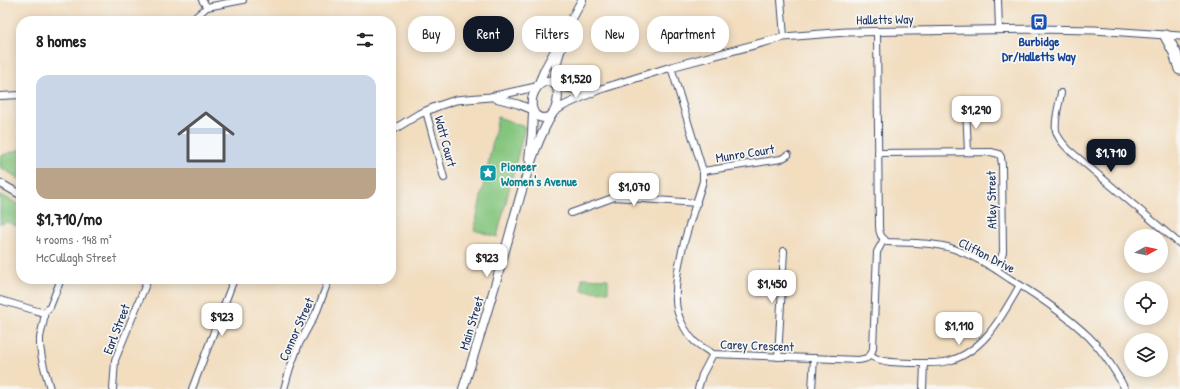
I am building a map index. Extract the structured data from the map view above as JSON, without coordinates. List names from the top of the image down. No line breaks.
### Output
{"streets":{"main road":["Main Street"],"street":["Halletts Way","Watt Court","Munro Court","Atley Street","Clifton Drive","Earl Street","Connor Street","Carey Crescent"]},"crossings":[["Halletts Way","Main Street"],["Halletts Way","Carey Crescent"],["Munro Court","Carey Crescent"],["Atley Street","Clifton Drive"]],"places":{"bus stop":["Burbidge Dr/Halletts Way"],"place":["Pioneer Women's Avenue"]},"north":"right","page":{"chip":["Buy","Rent","Filters","New","Apartment"],"heading":"8 homes","list":[{"name":"$1,710/mo","note":"4 rooms · 148 m² · McCullagh Street"}],"price":["$1,520","$1,290","$1,710","$1,070","$923","$1,450","$923","$1,110"]}}
